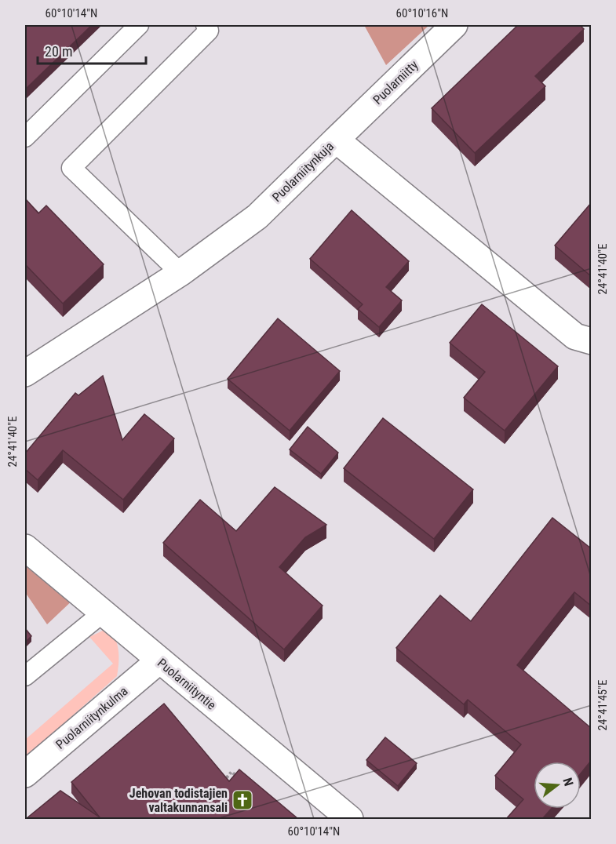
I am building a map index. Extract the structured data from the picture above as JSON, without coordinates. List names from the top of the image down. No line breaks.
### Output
{"streets":{"street":["Puolarniitty","Puolarniitynkuja","Puolarniityntie","Puolarniitynkulma"]},"crossings":[["Puolarniitty","Puolarniitynkuja"],["Puolarniityntie","Puolarniitynkulma"]],"places":{"church":["Jehovan todistajien valtakunnansali"]},"scale_bar":"20 m","north":"right","coordinates":["60°10'14\"N","60°10'16\"N","24°41'40\"E","24°41'45\"E"]}
